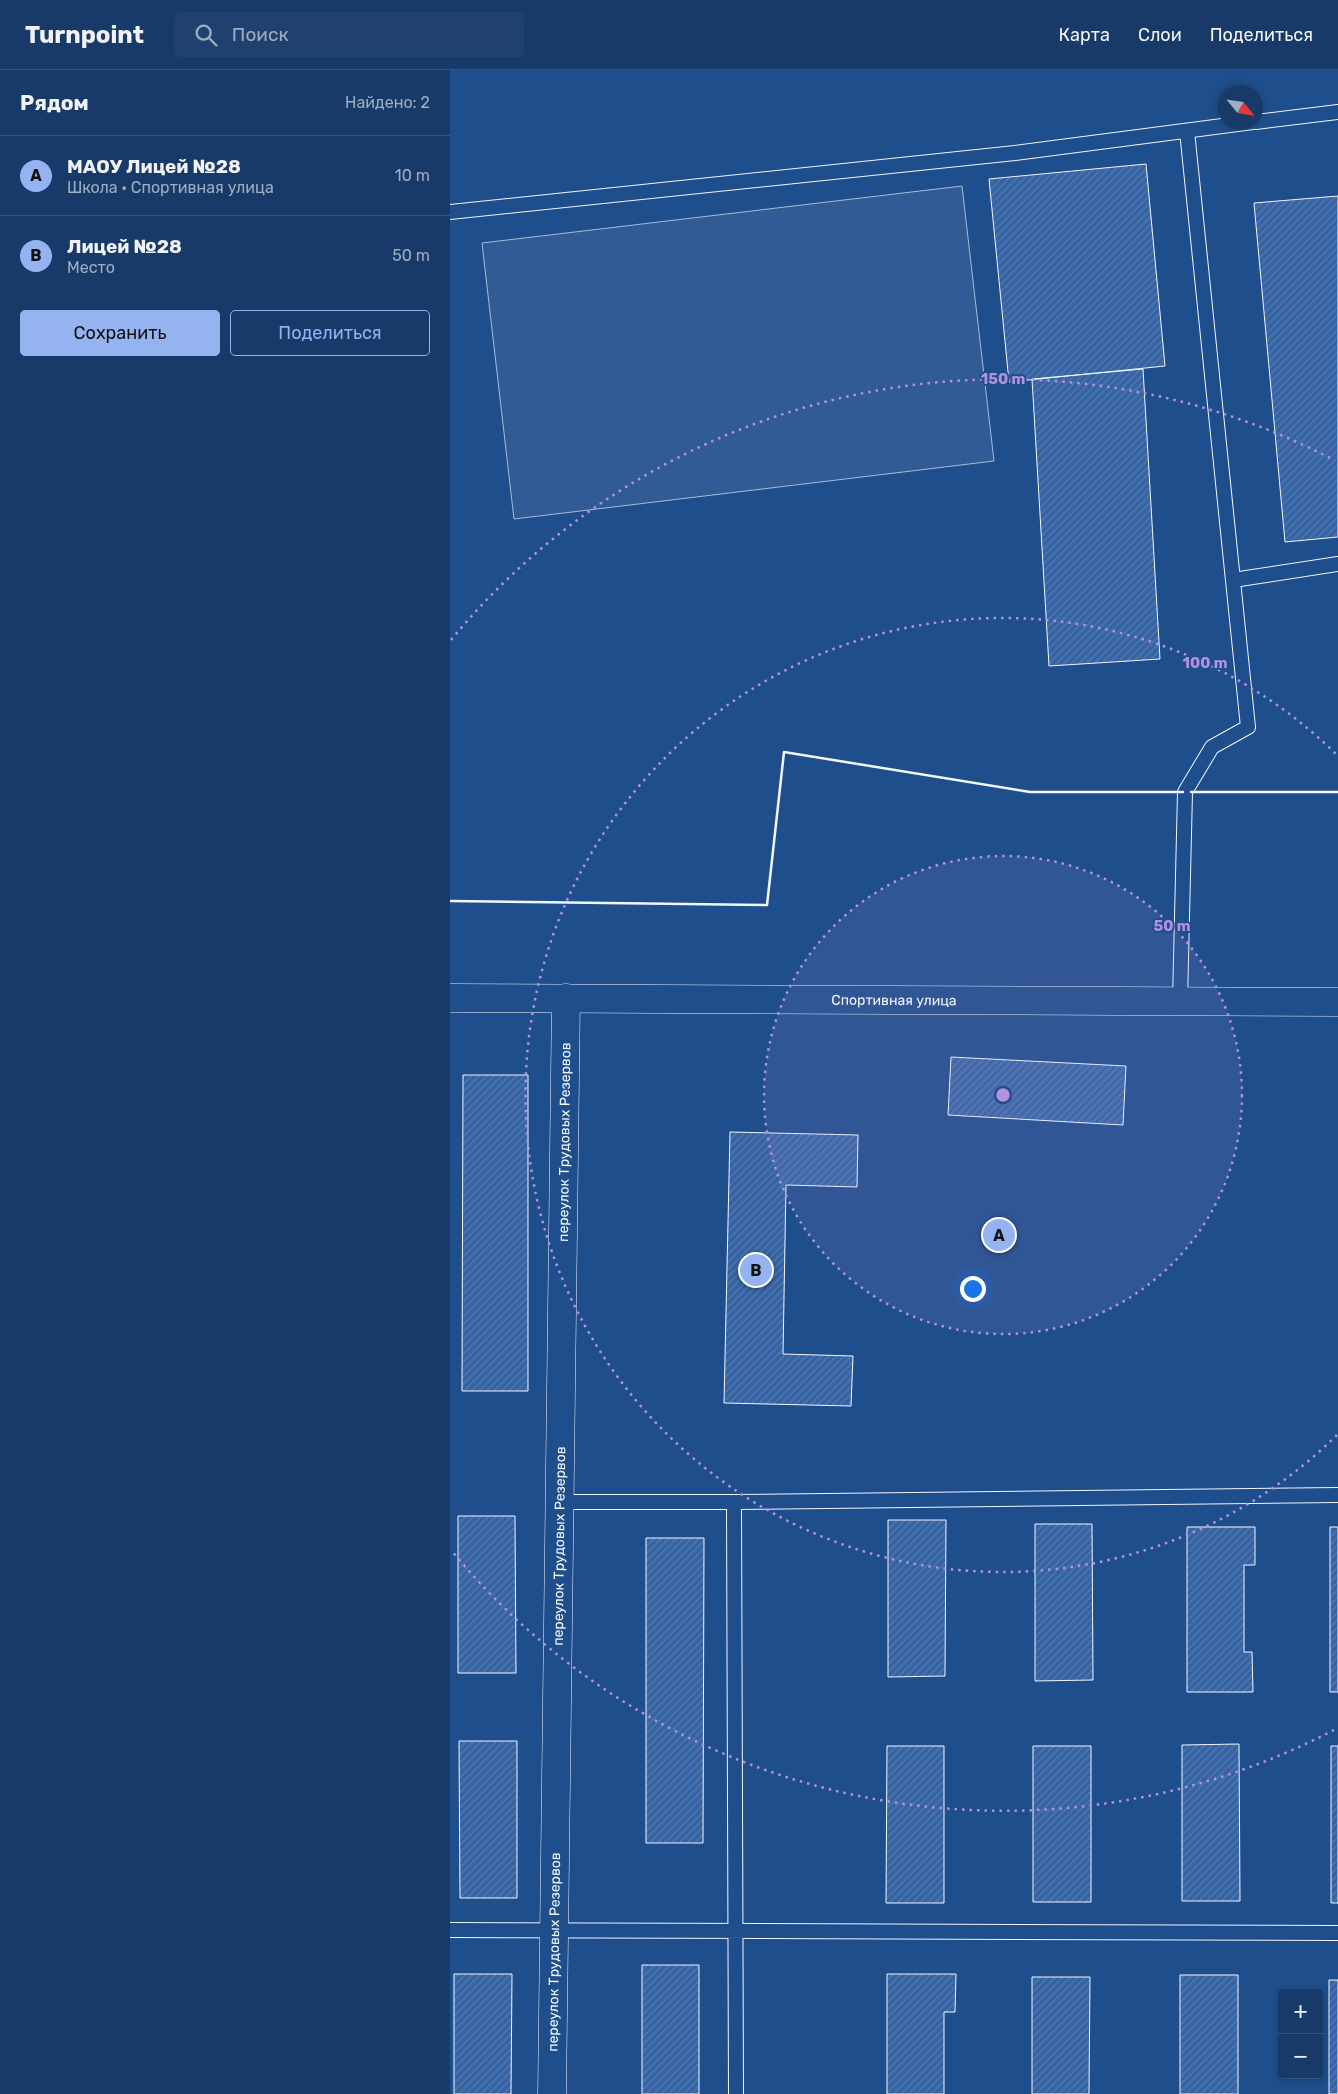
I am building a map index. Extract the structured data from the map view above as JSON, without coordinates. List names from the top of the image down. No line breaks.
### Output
{"streets":{"street":["Спортивная улица","переулок Трудовых Резервов"]},"crossings":[["Спортивная улица","переулок Трудовых Резервов"]],"north":"bottom right","page":{"header":"Turnpoint","search":"Поиск","nav":["Карта","Слои","Поделиться"],"heading":["Рядом","Найдено: 2"],"list":[{"mark":"A","name":"МАОУ Лицей №28","note":"Школа · Спортивная улица","value":"10 m"},{"mark":"B","name":"Лицей №28","note":"Место","value":"50 m"}],"buttons":["Сохранить","Поделиться"],"pins":["A","B"],"map_buttons":["+","−"]},"rings":["150 m","100 m","50 m"]}
